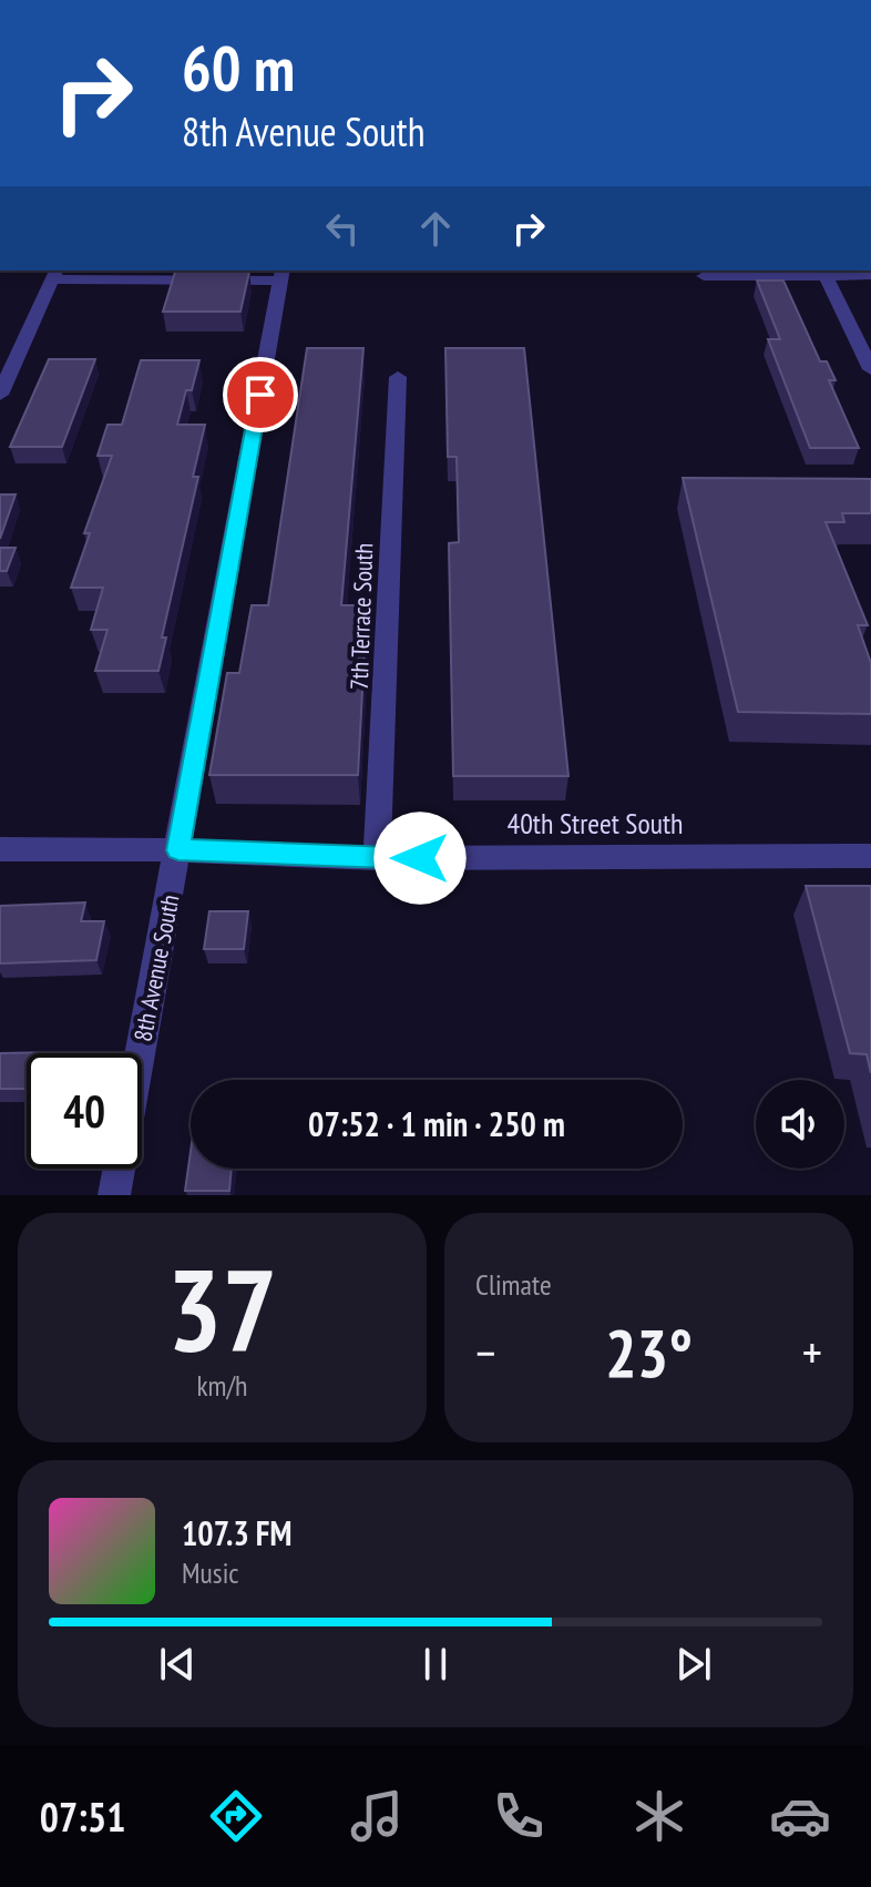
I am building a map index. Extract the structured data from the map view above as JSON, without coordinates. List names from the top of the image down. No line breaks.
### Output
{"streets":{"street":["7th Terrace South","40th Street South","8th Avenue South"]},"crossings":[["7th Terrace South","40th Street South"],["40th Street South","8th Avenue South"]],"page":{"turn":["60 m","8th Avenue South"],"limit":"40","trip":"07:52 · 1 min · 250 m","tile":[["37","km/h"],"Climate"],"heat":["−","23°","+"],"song":["107.3 FM","Music"],"tabs":"07:51"}}
